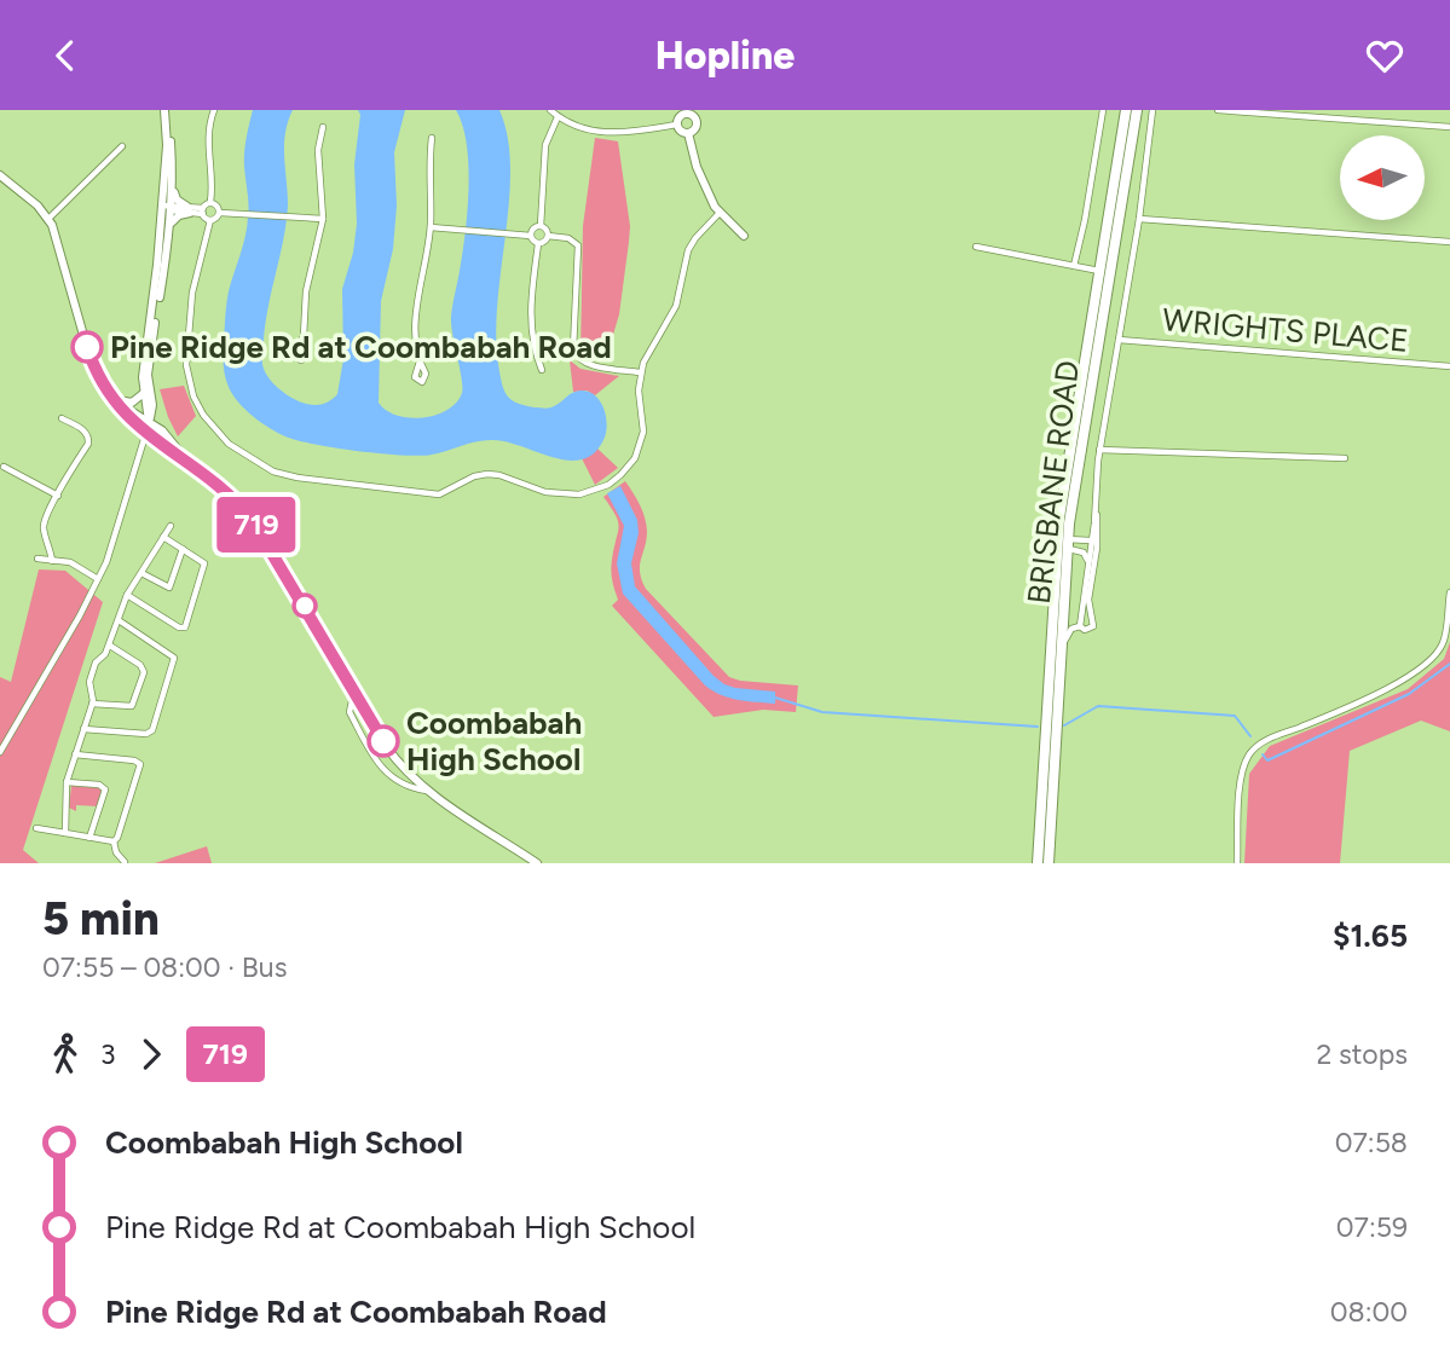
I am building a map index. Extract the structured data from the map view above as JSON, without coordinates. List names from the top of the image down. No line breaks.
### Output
{"streets":{"highway":["BRISBANE ROAD"],"street":["WRIGHTS PLACE"]},"crossings":[["WRIGHTS PLACE","BRISBANE ROAD"]],"places":["Pine Ridge Rd at Coombabah Road","Coombabah High School"],"lines":["bus line 719"],"north":"left","page":{"header":"Hopline","on_map":"719","heading":["5 min","07:55 – 08:00 · Bus","$1.65"],"legs":["3","719","2 stops"],"list":[{"name":"Coombabah High School","value":"07:58"},{"name":"Pine Ridge Rd at Coombabah High School","value":"07:59"},{"name":"Pine Ridge Rd at Coombabah Road","value":"08:00"}]}}
